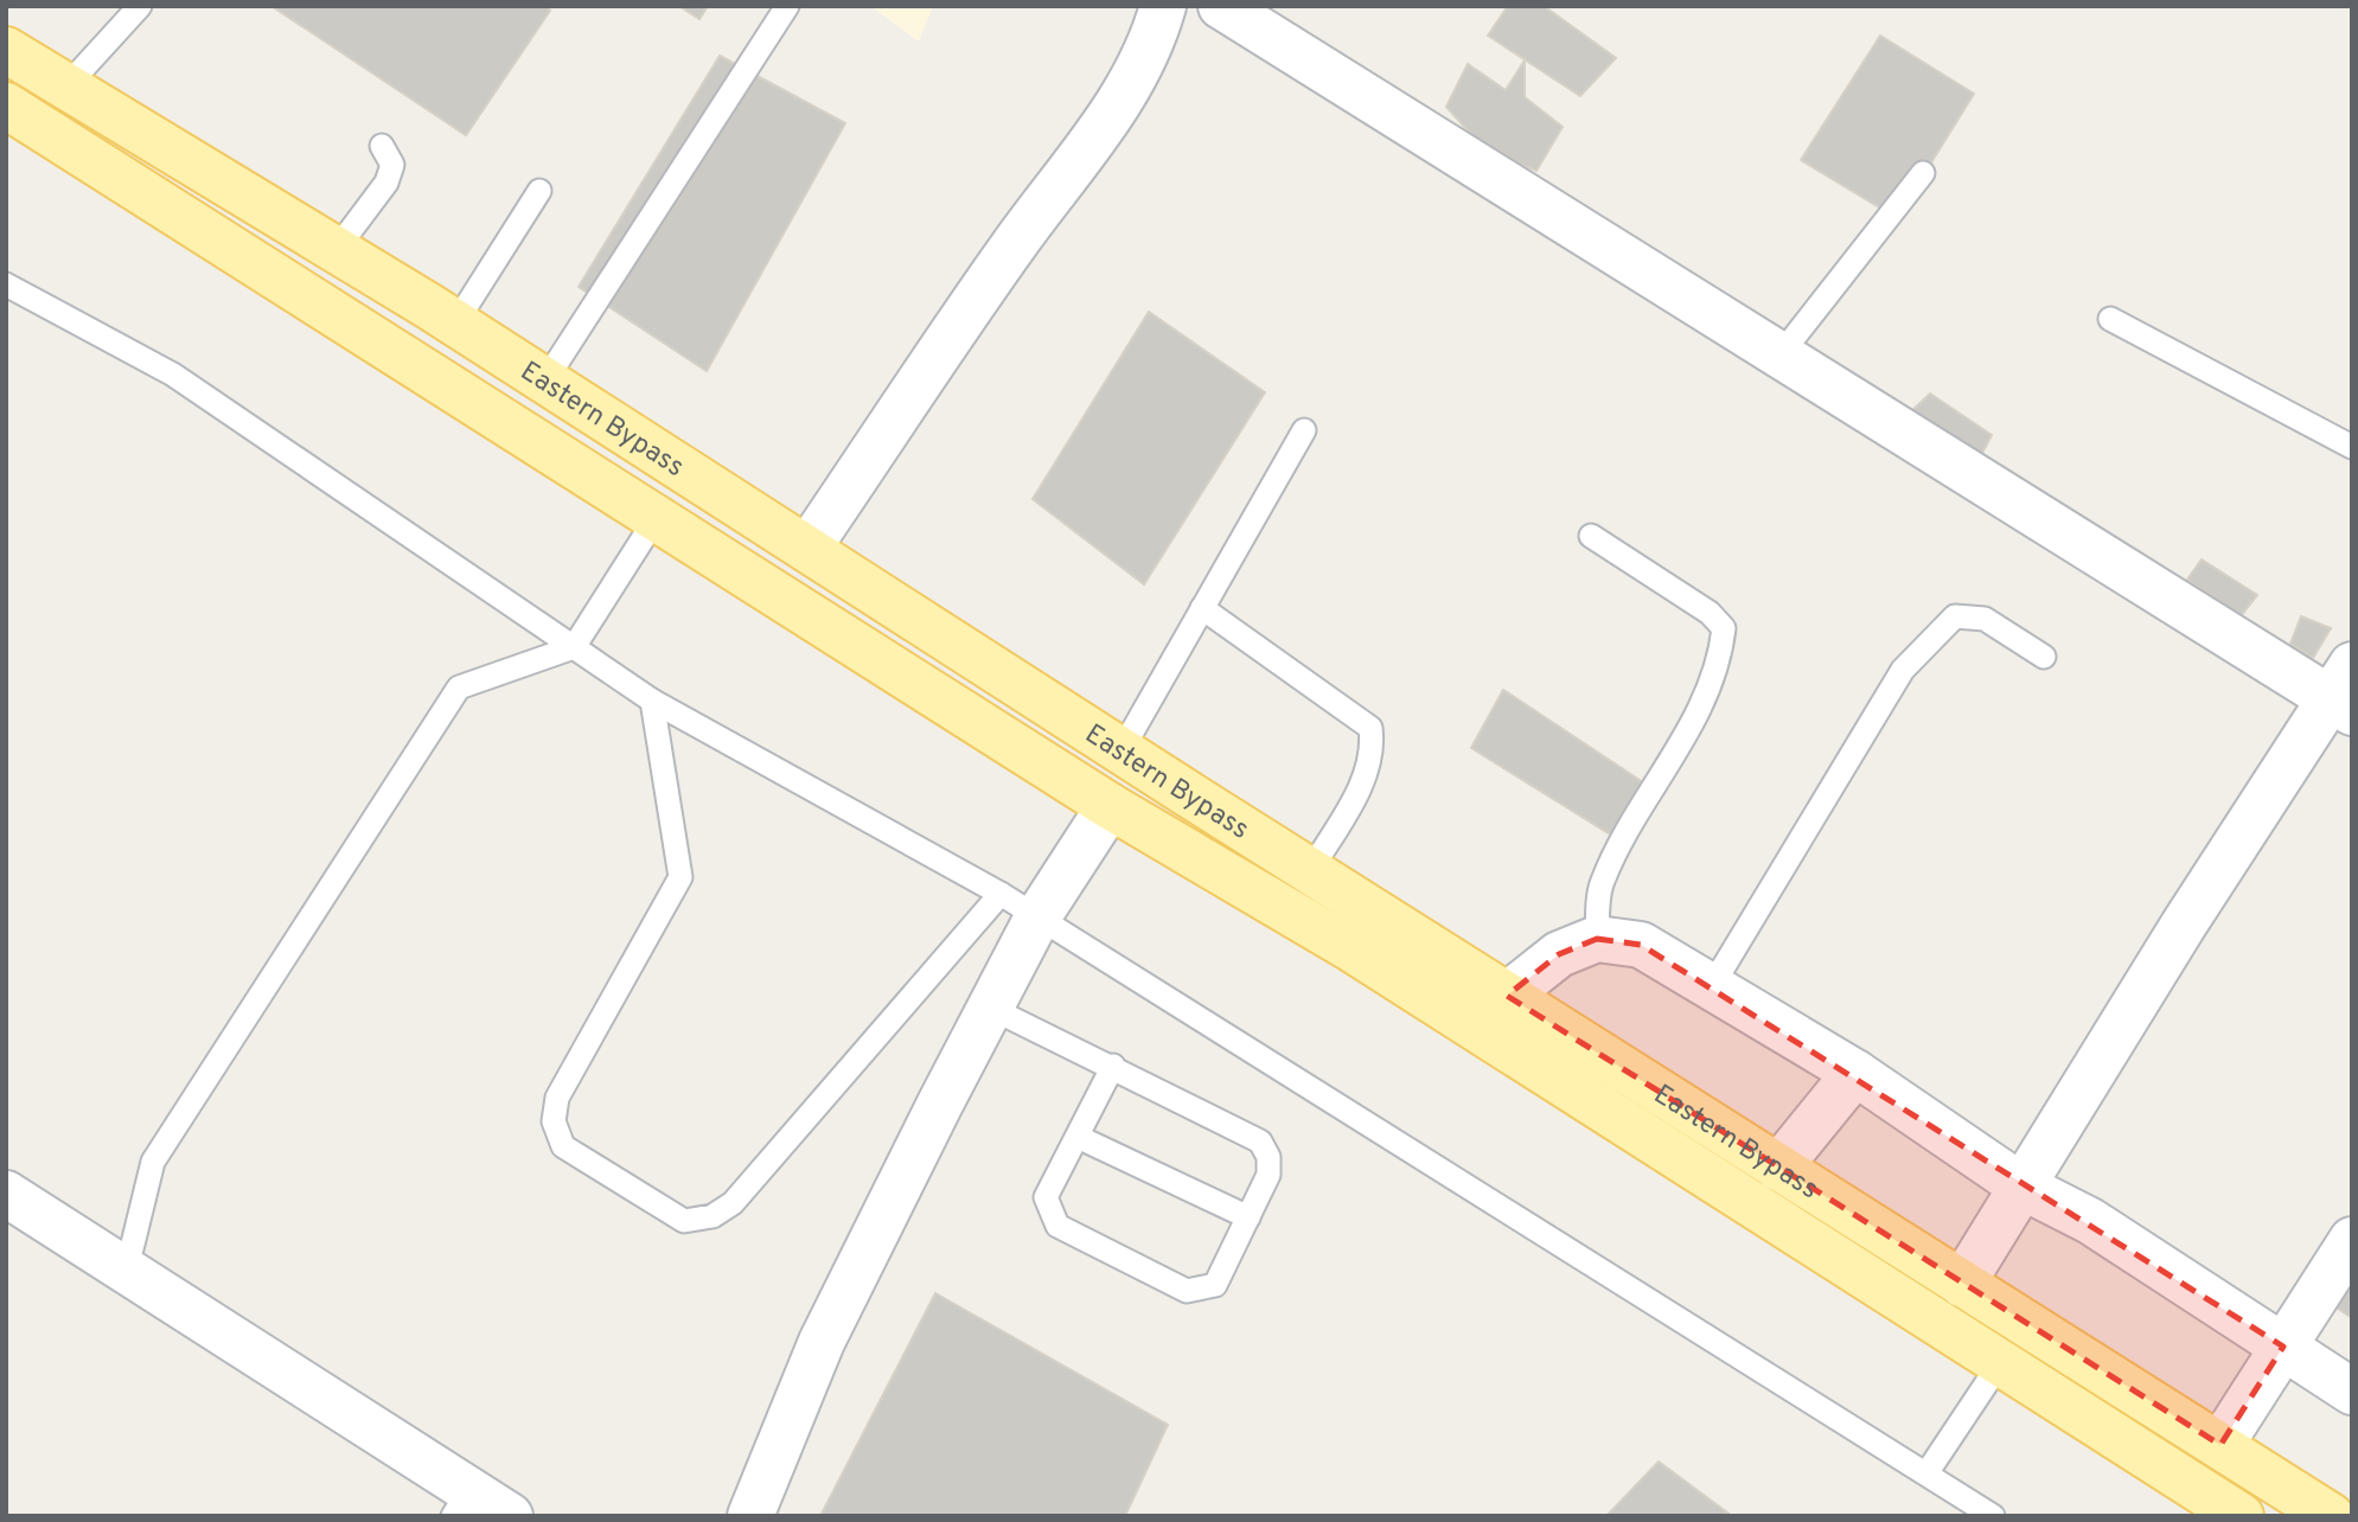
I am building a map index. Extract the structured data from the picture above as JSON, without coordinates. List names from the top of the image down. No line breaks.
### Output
{"streets":{"main road":["Eastern Bypass"]}}
